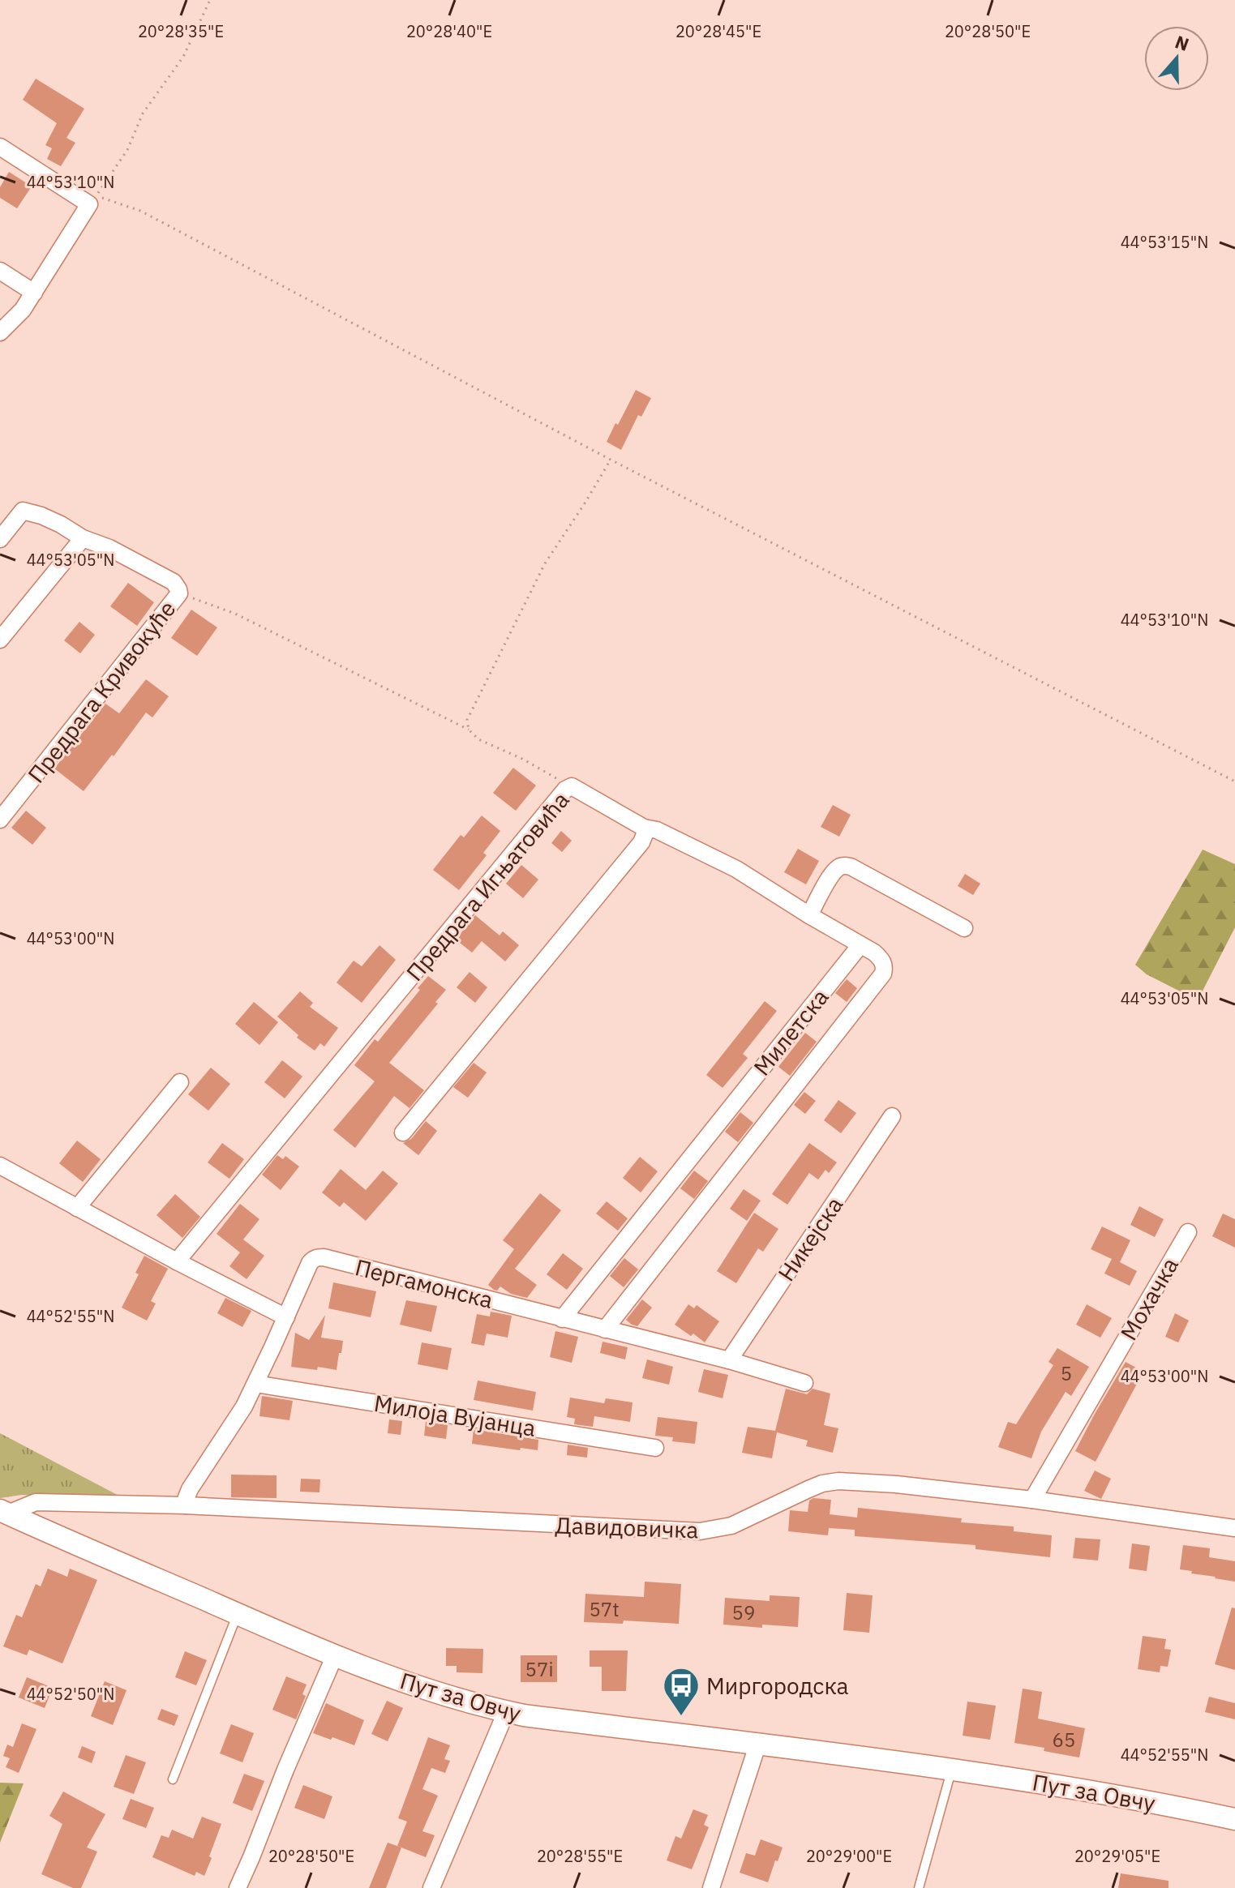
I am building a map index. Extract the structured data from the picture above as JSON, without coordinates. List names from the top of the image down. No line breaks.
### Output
{"streets":{"street":["Предрага Кривокуће","Предрага Игњатовића","Милетска","Никејска","Пергамонска","Мохачка","Милоја Вујанца","Давидовичка","Пут за Овчу"]},"crossings":[["Милетска","Пергамонска"],["Никејска","Пергамонска"],["Пергамонска","Милоја Вујанца"],["Пергамонска","Давидовичка"],["Мохачка","Давидовичка"],["Давидовичка","Пут за Овчу"]],"places":{"bus stop":["Миргородска"]},"house_numbers":["5","57t","59","57i","65"],"north":"top","coordinates":["20°28'35\"E","20°28'40\"E","20°28'45\"E","20°28'50\"E","44°53'10\"N","44°53'15\"N","44°53'05\"N","44°53'00\"N","44°52'55\"N","44°52'50\"N","20°28'55\"E","20°29'00\"E","20°29'05\"E"]}
